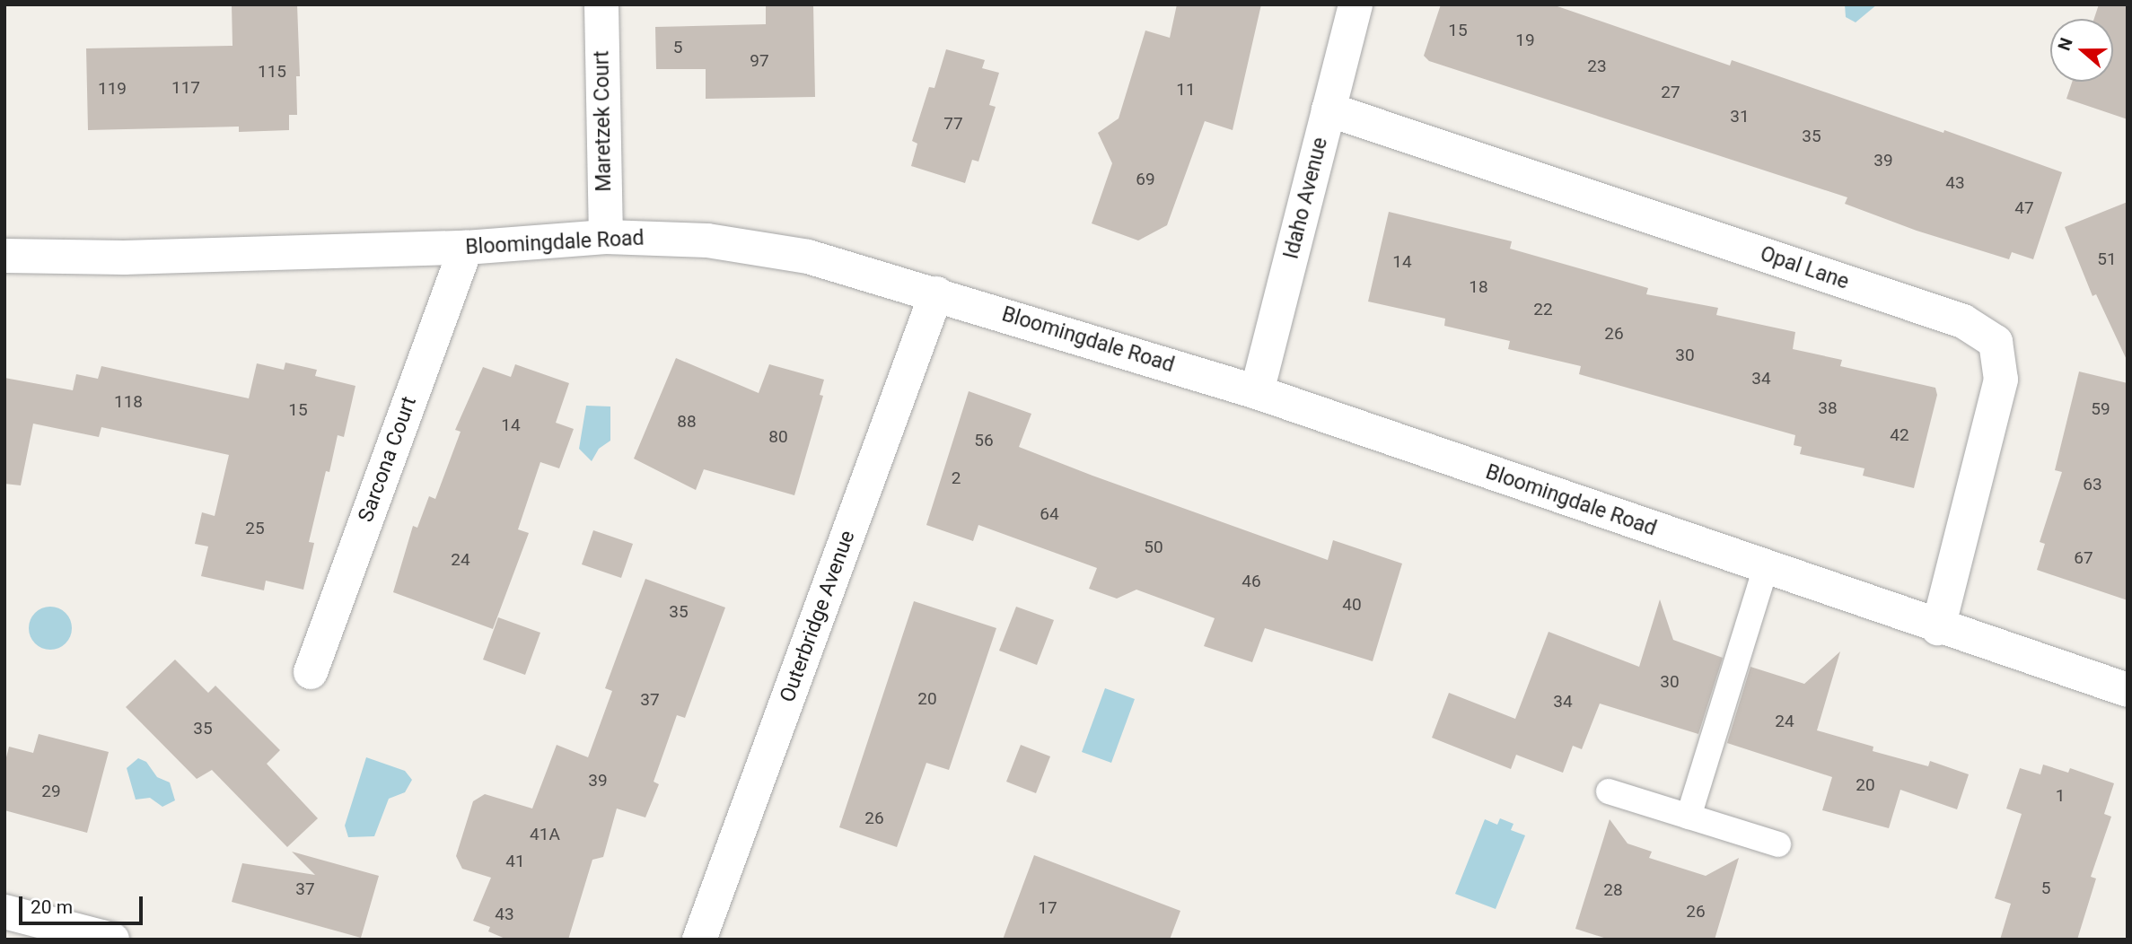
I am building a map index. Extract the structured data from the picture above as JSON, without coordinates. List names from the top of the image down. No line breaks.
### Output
{"streets":{"street":["Maretzek Court","Idaho Avenue","Bloomingdale Road","Opal Lane","Sarcona Court","Outerbridge Avenue"]},"crossings":[["Maretzek Court","Bloomingdale Road"],["Idaho Avenue","Bloomingdale Road"],["Idaho Avenue","Opal Lane"],["Bloomingdale Road","Opal Lane"],["Bloomingdale Road","Sarcona Court"],["Bloomingdale Road","Outerbridge Avenue"]],"house_numbers":["15","19","5","97","23","115","117","119","11","27","31","77","35","39","69","43","47","51","14","18","22","26","30","34","118","38","59","15","88","14","42","80","56","2","63","64","25","50","67","24","46","40","35","30","20","37","34","24","35","39","20","29","1","26","41A","41","5","37","28","17","26","43"],"scale_bar":"20 m","north":"left"}
